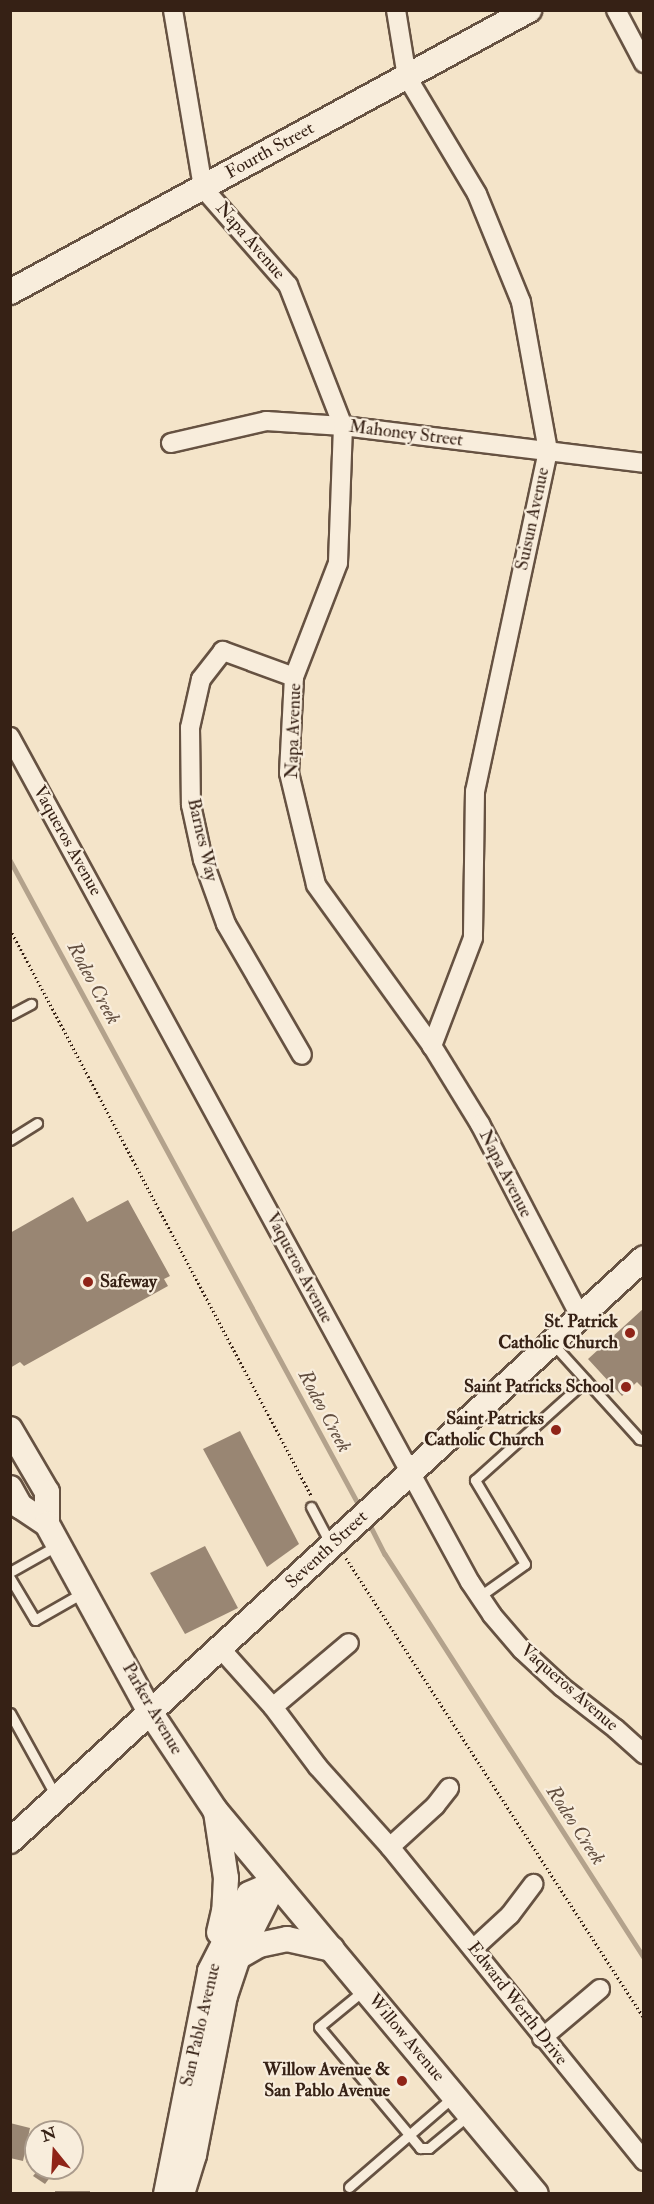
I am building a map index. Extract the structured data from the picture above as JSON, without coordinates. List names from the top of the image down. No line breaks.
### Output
{"streets":{"main road":["Fourth Street","Seventh Street","Parker Avenue","San Pablo Avenue","Willow Avenue"],"street":["Napa Avenue","Mahoney Street","Suisun Avenue","Barnes Way","Vaqueros Avenue","Edward Werth Drive"]},"crossings":[["Fourth Street","Napa Avenue"],["Fourth Street","Suisun Avenue"],["Napa Avenue","Mahoney Street"],["Napa Avenue","Suisun Avenue"],["Napa Avenue","Barnes Way"],["Napa Avenue","Seventh Street"],["Mahoney Street","Suisun Avenue"],["Vaqueros Avenue","Seventh Street"],["Seventh Street","Parker Avenue"],["Seventh Street","Edward Werth Drive"],["Parker Avenue","San Pablo Avenue"],["Parker Avenue","Willow Avenue"],["San Pablo Avenue","Willow Avenue"]],"water":["Rodeo Creek"],"places":["Safeway","St. Patrick Catholic Church","Saint Patricks School","Saint Patricks Catholic Church","Willow Avenue & San Pablo Avenue"],"north":"top"}
